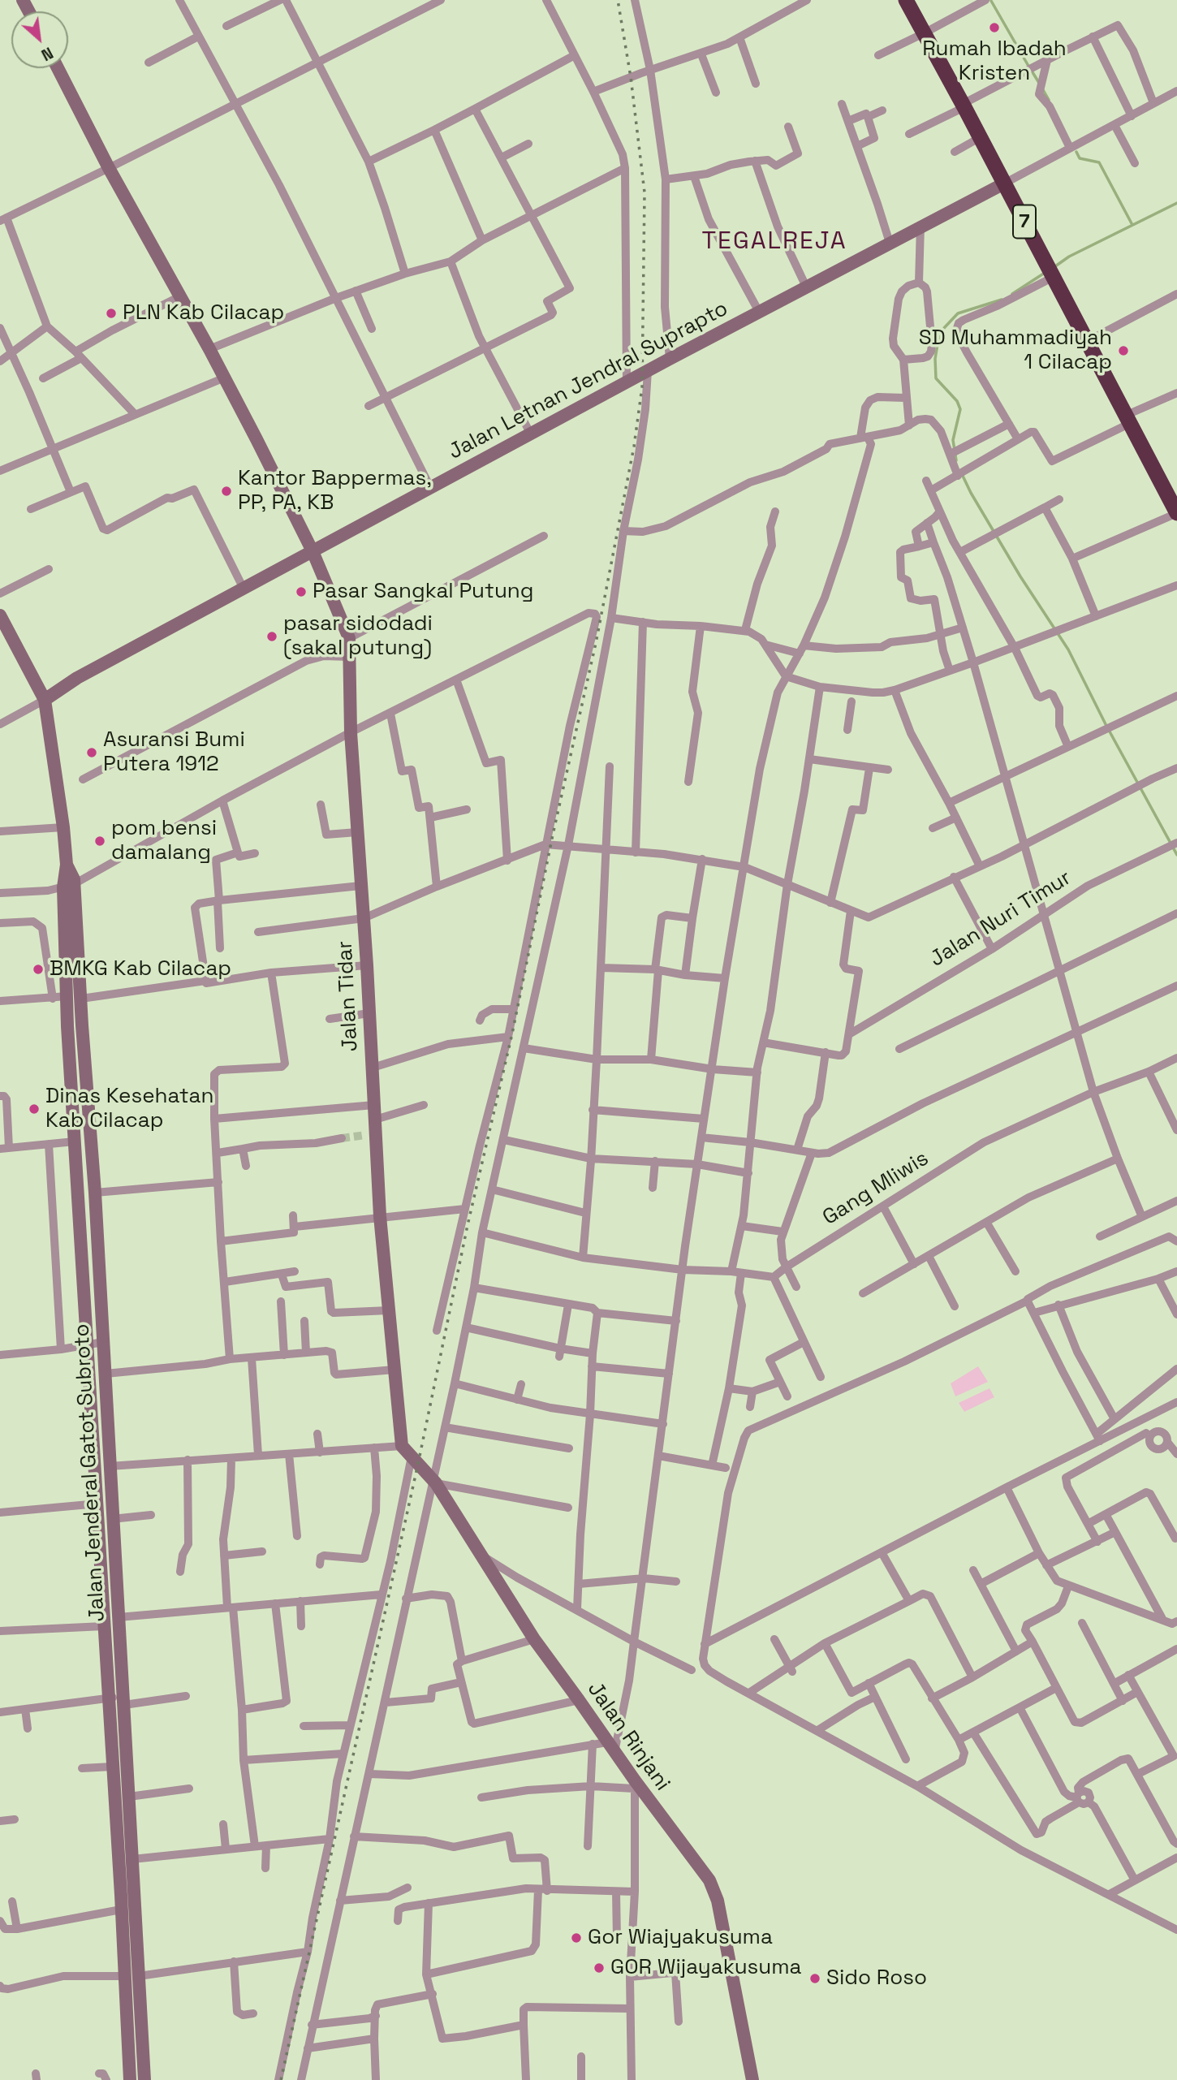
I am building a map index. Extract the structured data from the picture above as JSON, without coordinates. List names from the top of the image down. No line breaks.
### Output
{"streets":{"highway":["7"],"main road":["Jalan Letnan Jendral Suprapto","Jalan Tidar","Jalan Jenderal Gatot Subroto","Jalan Rinjani"],"street":["Jalan Nuri Timur","Gang Mliwis"]},"crossings":[["7","Jalan Letnan Jendral Suprapto"],["Jalan Letnan Jendral Suprapto","Jalan Tidar"],["Jalan Letnan Jendral Suprapto","Jalan Jenderal Gatot Subroto"],["Jalan Tidar","Jalan Rinjani"]],"districts":["TEGALREJA"],"places":["Rumah Ibadah Kristen","PLN Kab Cilacap","SD Muhammadiyah 1 Cilacap","Kantor Bappermas, PP, PA, KB","Pasar Sangkal Putung","pasar sidodadi (sakal putung)","Asuransi Bumi Putera 1912","pom bensi damalang","BMKG Kab Cilacap","Dinas Kesehatan Kab Cilacap","Gor Wiajyakusuma","GOR Wijayakusuma","Sido Roso"],"north":"bottom right"}
